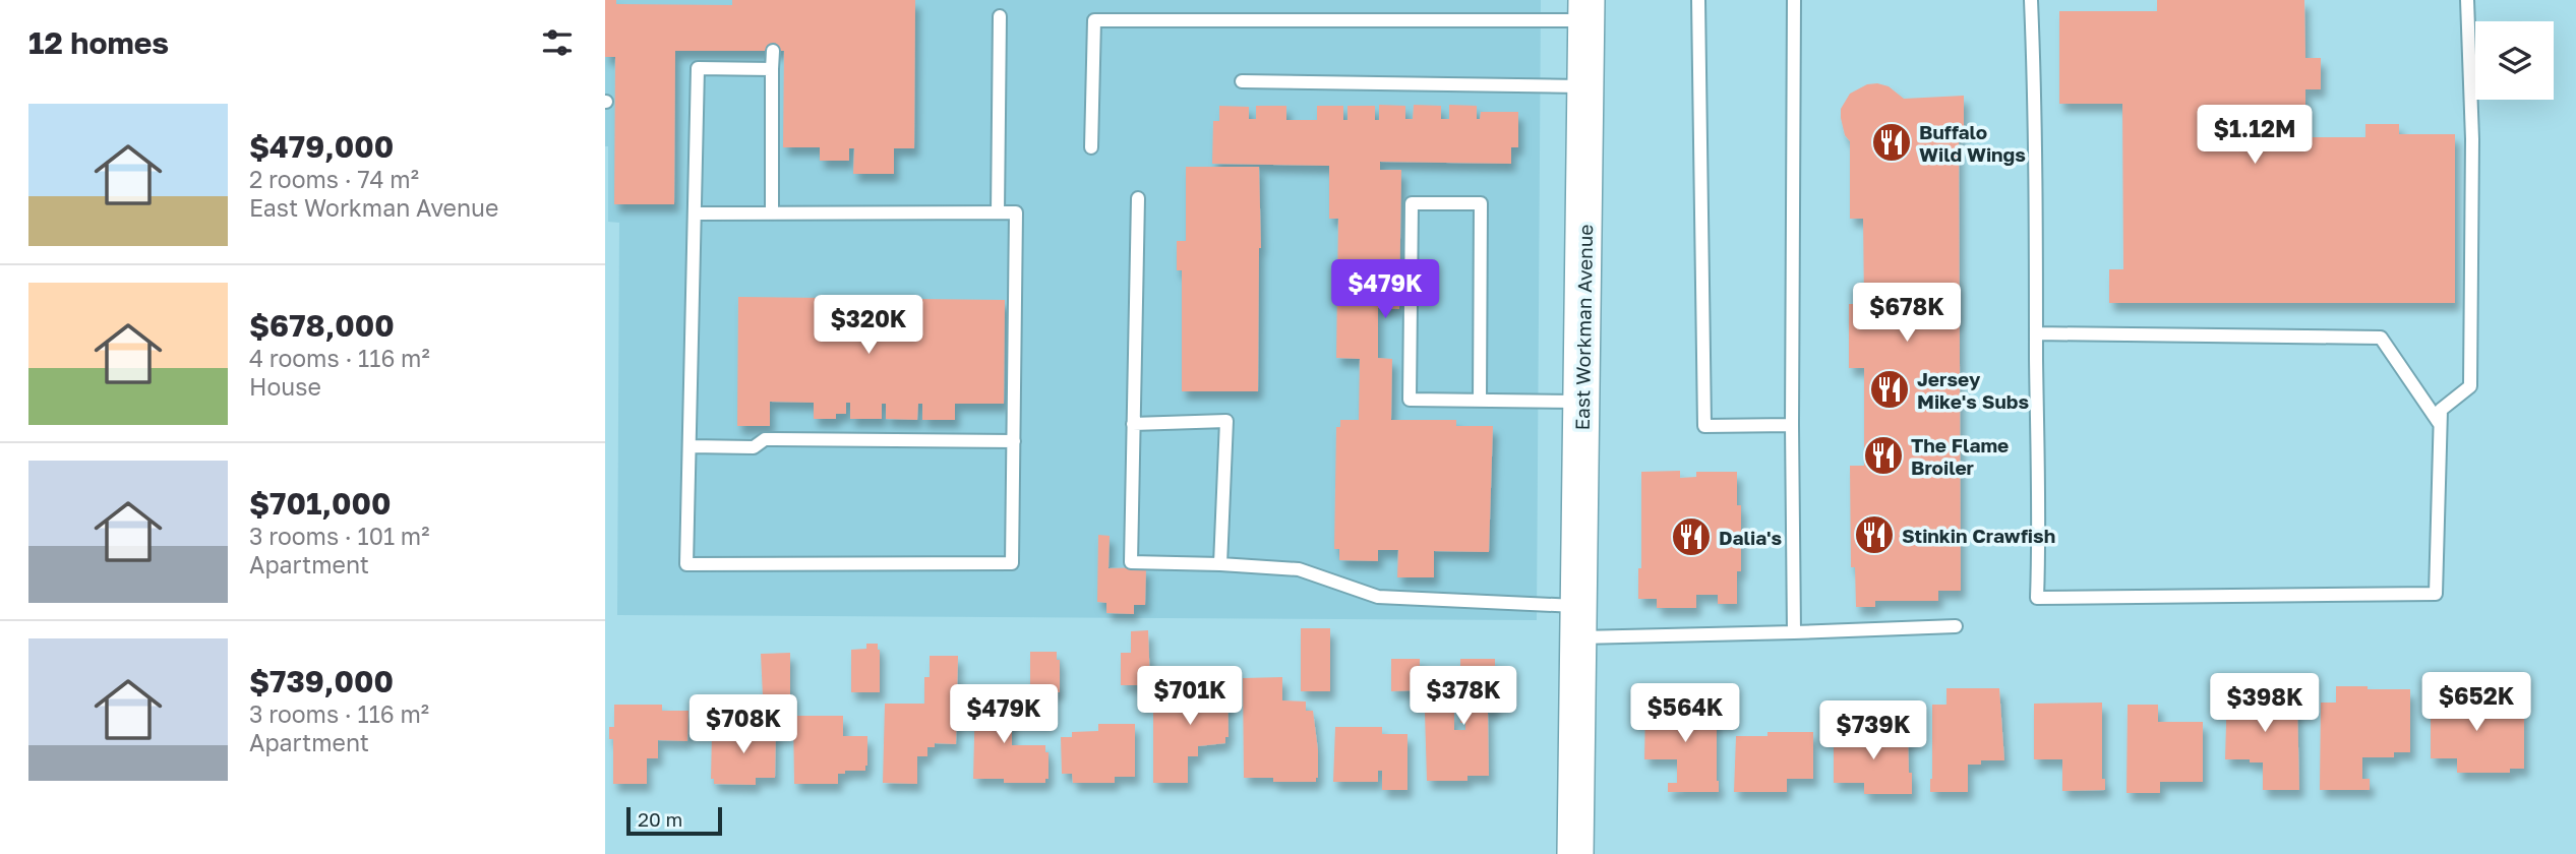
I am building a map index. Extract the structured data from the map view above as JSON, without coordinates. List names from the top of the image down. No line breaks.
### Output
{"streets":{"street":["East Workman Avenue"]},"places":{"restaurant":["Buffalo Wild Wings","Jersey Mike's Subs","The Flame Broiler","Stinkin Crawfish","Dalia's"]},"scale_bar":"20 m","page":{"heading":"12 homes","list":[{"name":"$479,000","note":"2 rooms · 74 m² · East Workman Avenue"},{"name":"$678,000","note":"4 rooms · 116 m² · House"},{"name":"$701,000","note":"3 rooms · 101 m² · Apartment"},{"name":"$739,000","note":"3 rooms · 116 m² · Apartment"}],"price":["$1.12M","$479K","$678K","$320K","$701K","$378K","$652K","$398K","$564K","$479K","$708K","$739K"],"scale":"20 m"}}
